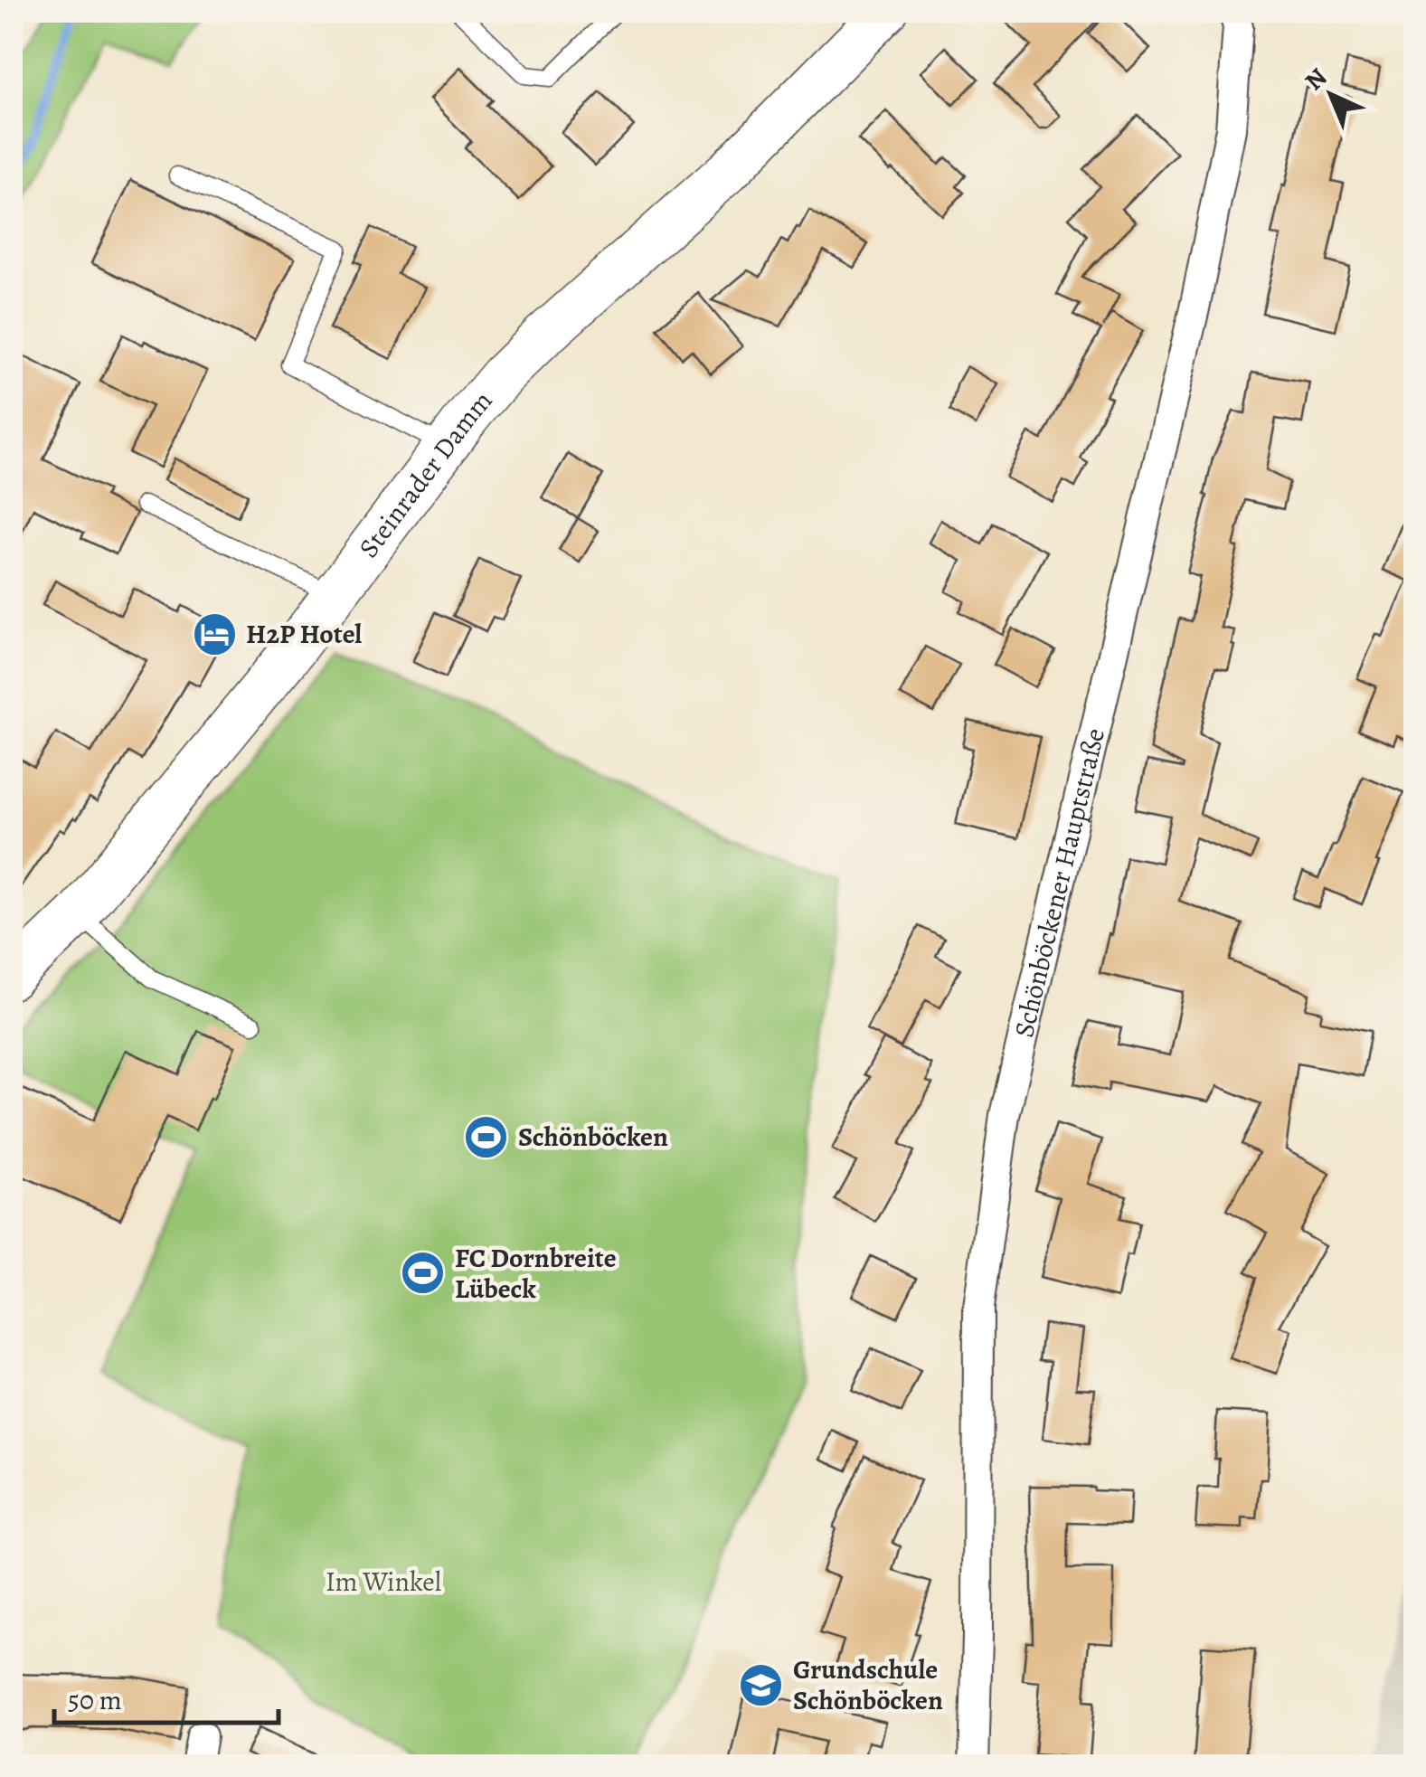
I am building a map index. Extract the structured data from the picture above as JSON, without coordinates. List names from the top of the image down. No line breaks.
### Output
{"streets":{"main road":["Steinrader Damm"],"street":["Schönböckener Hauptstraße"]},"parks":["Im Winkel"],"places":{"hotel":["H2P Hotel"],"sports":["Schönböcken","FC Dornbreite Lübeck"],"school or university":["Grundschule Schönböcken"]},"scale_bar":"50 m","north":"top left"}
